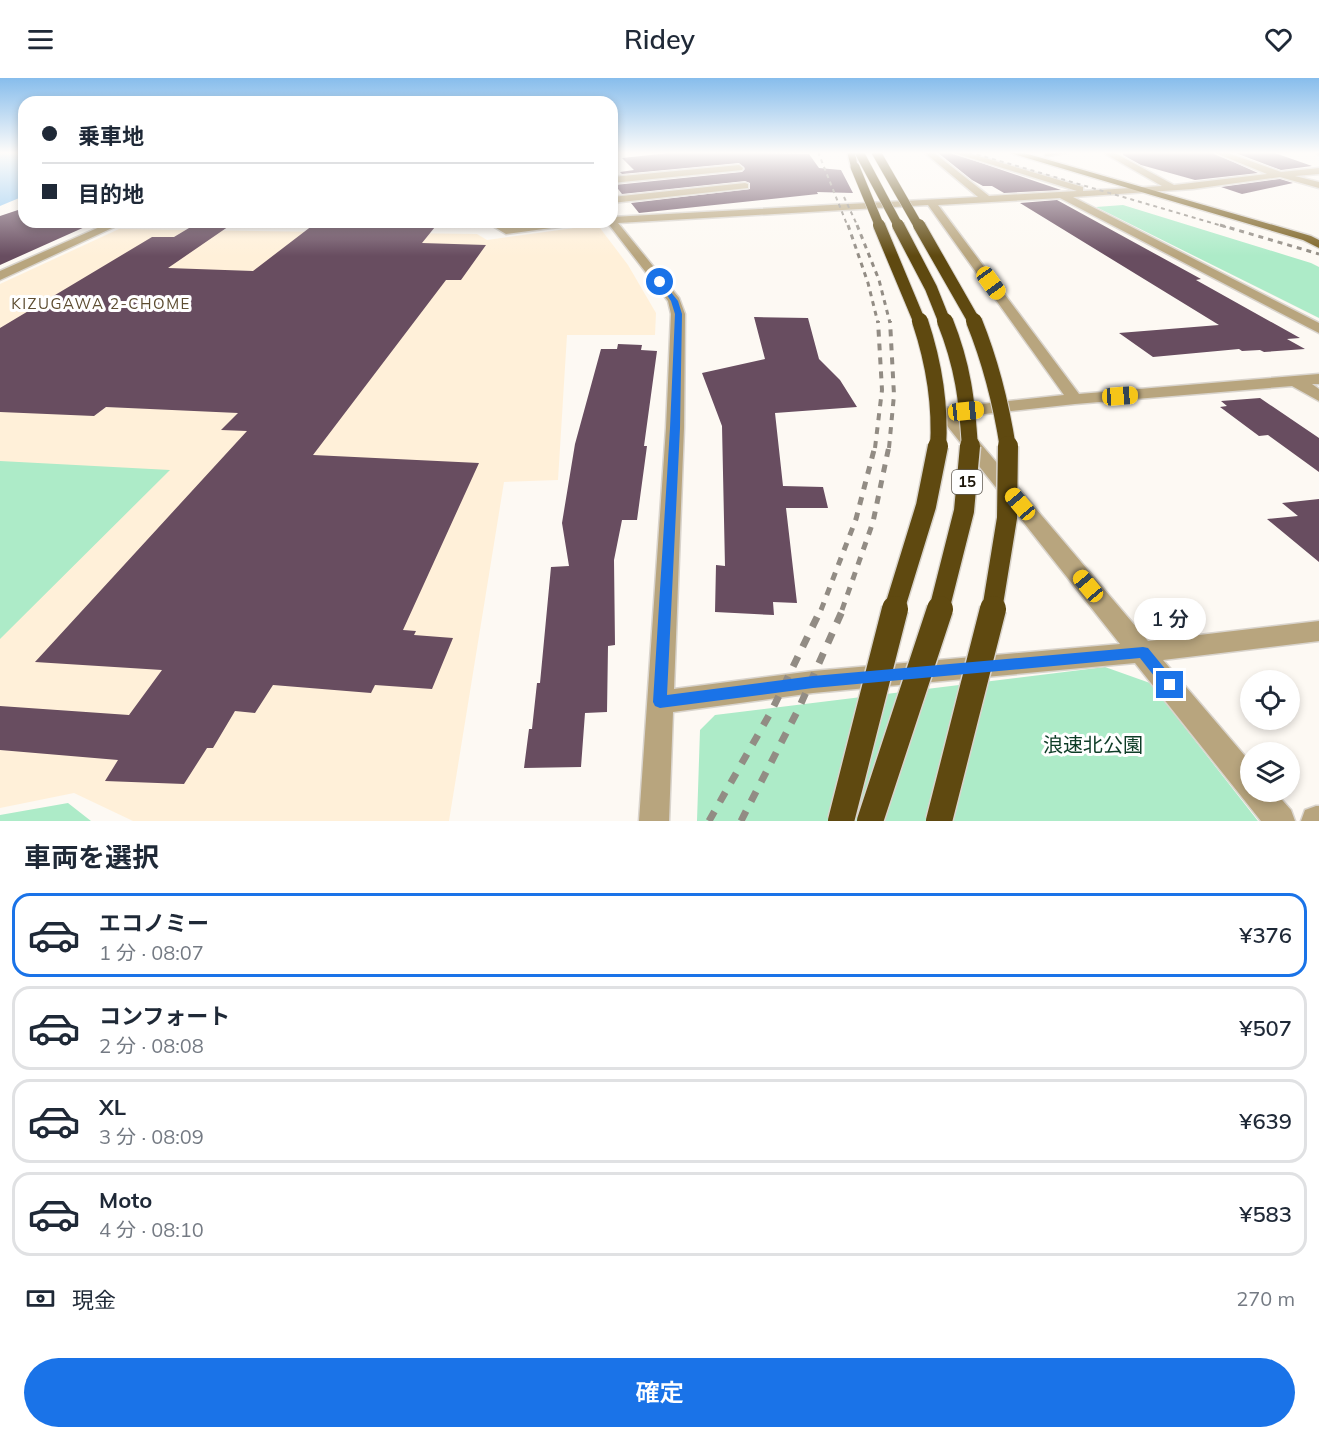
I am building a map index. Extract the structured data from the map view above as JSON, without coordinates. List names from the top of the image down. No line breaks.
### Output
{"streets":{"highway":["15"]},"districts":["KIZUGAWA 2-CHOME"],"parks":["浪速北公園"],"page":{"header":"Ridey","banner":["乗車地","目的地"],"bubble":"1 分","heading":"車両を選択","list":[{"name":"エコノミー","note":"1 分 · 08:07","value":"¥376"},{"name":"コンフォート","note":"2 分 · 08:08","value":"¥507"},{"name":"XL","note":"3 分 · 08:09","value":"¥639"},{"name":"Moto","note":"4 分 · 08:10","value":"¥583"}],"pay":["現金","270 m"],"buttons":"確定"}}
